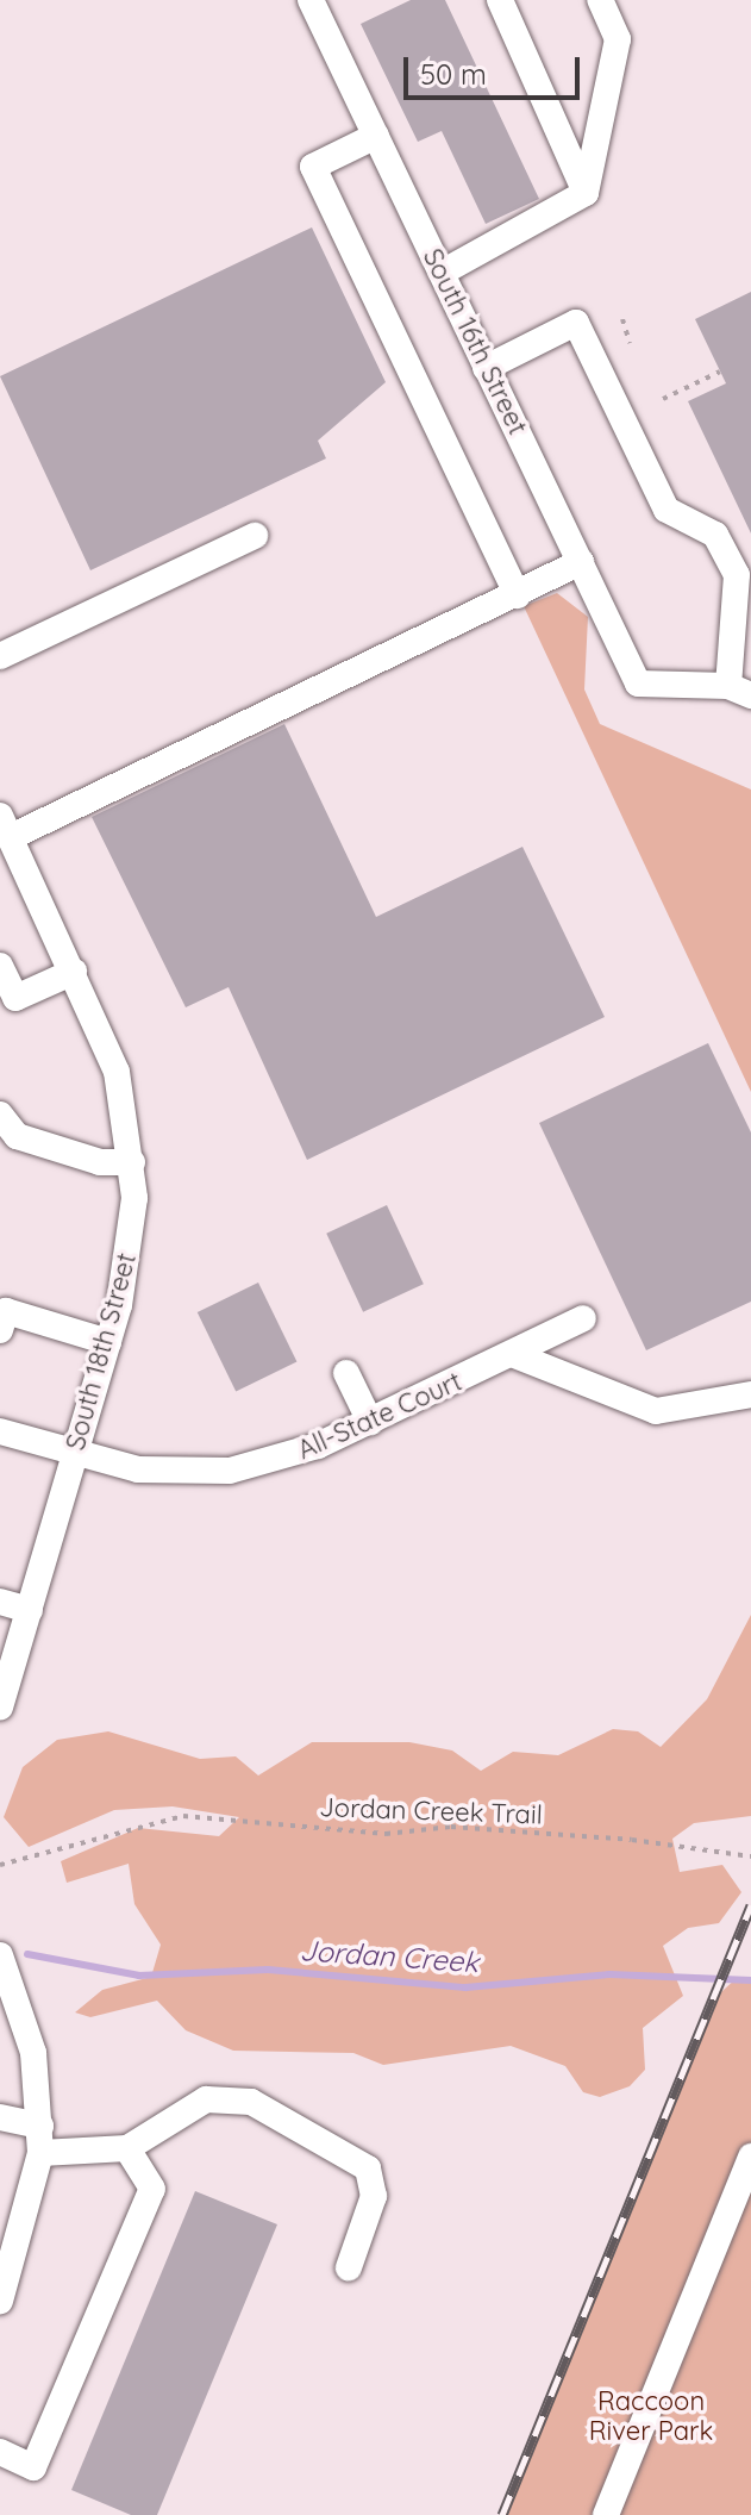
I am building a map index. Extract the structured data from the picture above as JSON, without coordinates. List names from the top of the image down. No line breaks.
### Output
{"streets":{"street":["South 16th Street","South 18th Street","All-State Court"],"path":["Jordan Creek Trail"]},"crossings":[["South 18th Street","All-State Court"]],"water":["Jordan Creek"],"parks":["Raccoon River Park"],"scale_bar":"50 m"}
